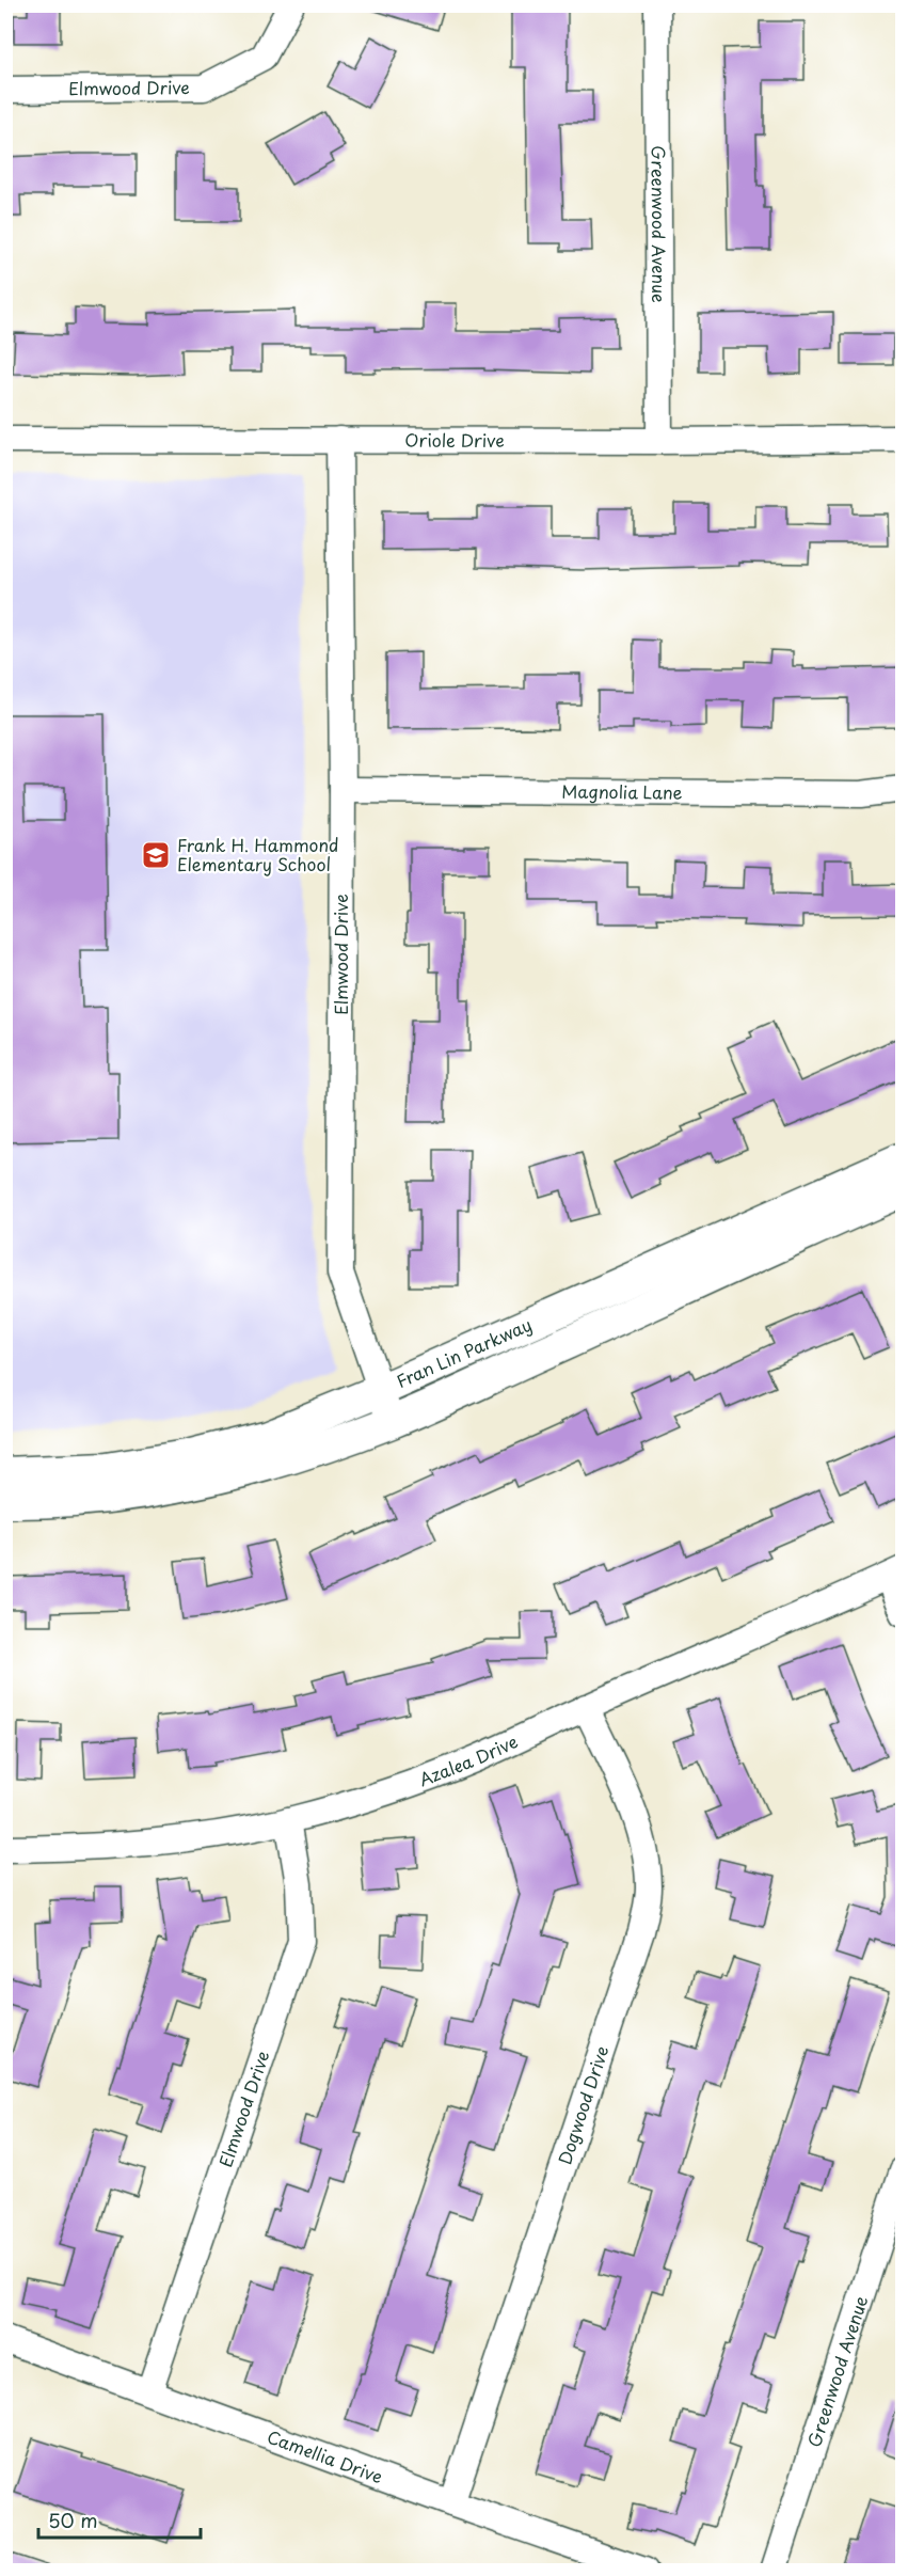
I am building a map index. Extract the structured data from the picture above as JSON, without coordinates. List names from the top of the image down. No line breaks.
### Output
{"streets":{"street":["Elmwood Drive","Greenwood Avenue","Oriole Drive","Magnolia Lane","Fran Lin Parkway","Azalea Drive","Dogwood Drive","Camellia Drive"]},"crossings":[["Elmwood Drive","Oriole Drive"],["Elmwood Drive","Magnolia Lane"],["Elmwood Drive","Fran Lin Parkway"],["Elmwood Drive","Azalea Drive"],["Elmwood Drive","Camellia Drive"],["Greenwood Avenue","Oriole Drive"],["Azalea Drive","Dogwood Drive"],["Dogwood Drive","Camellia Drive"]],"places":{"school or university":["Frank H. Hammond Elementary School"]},"scale_bar":"50 m"}
